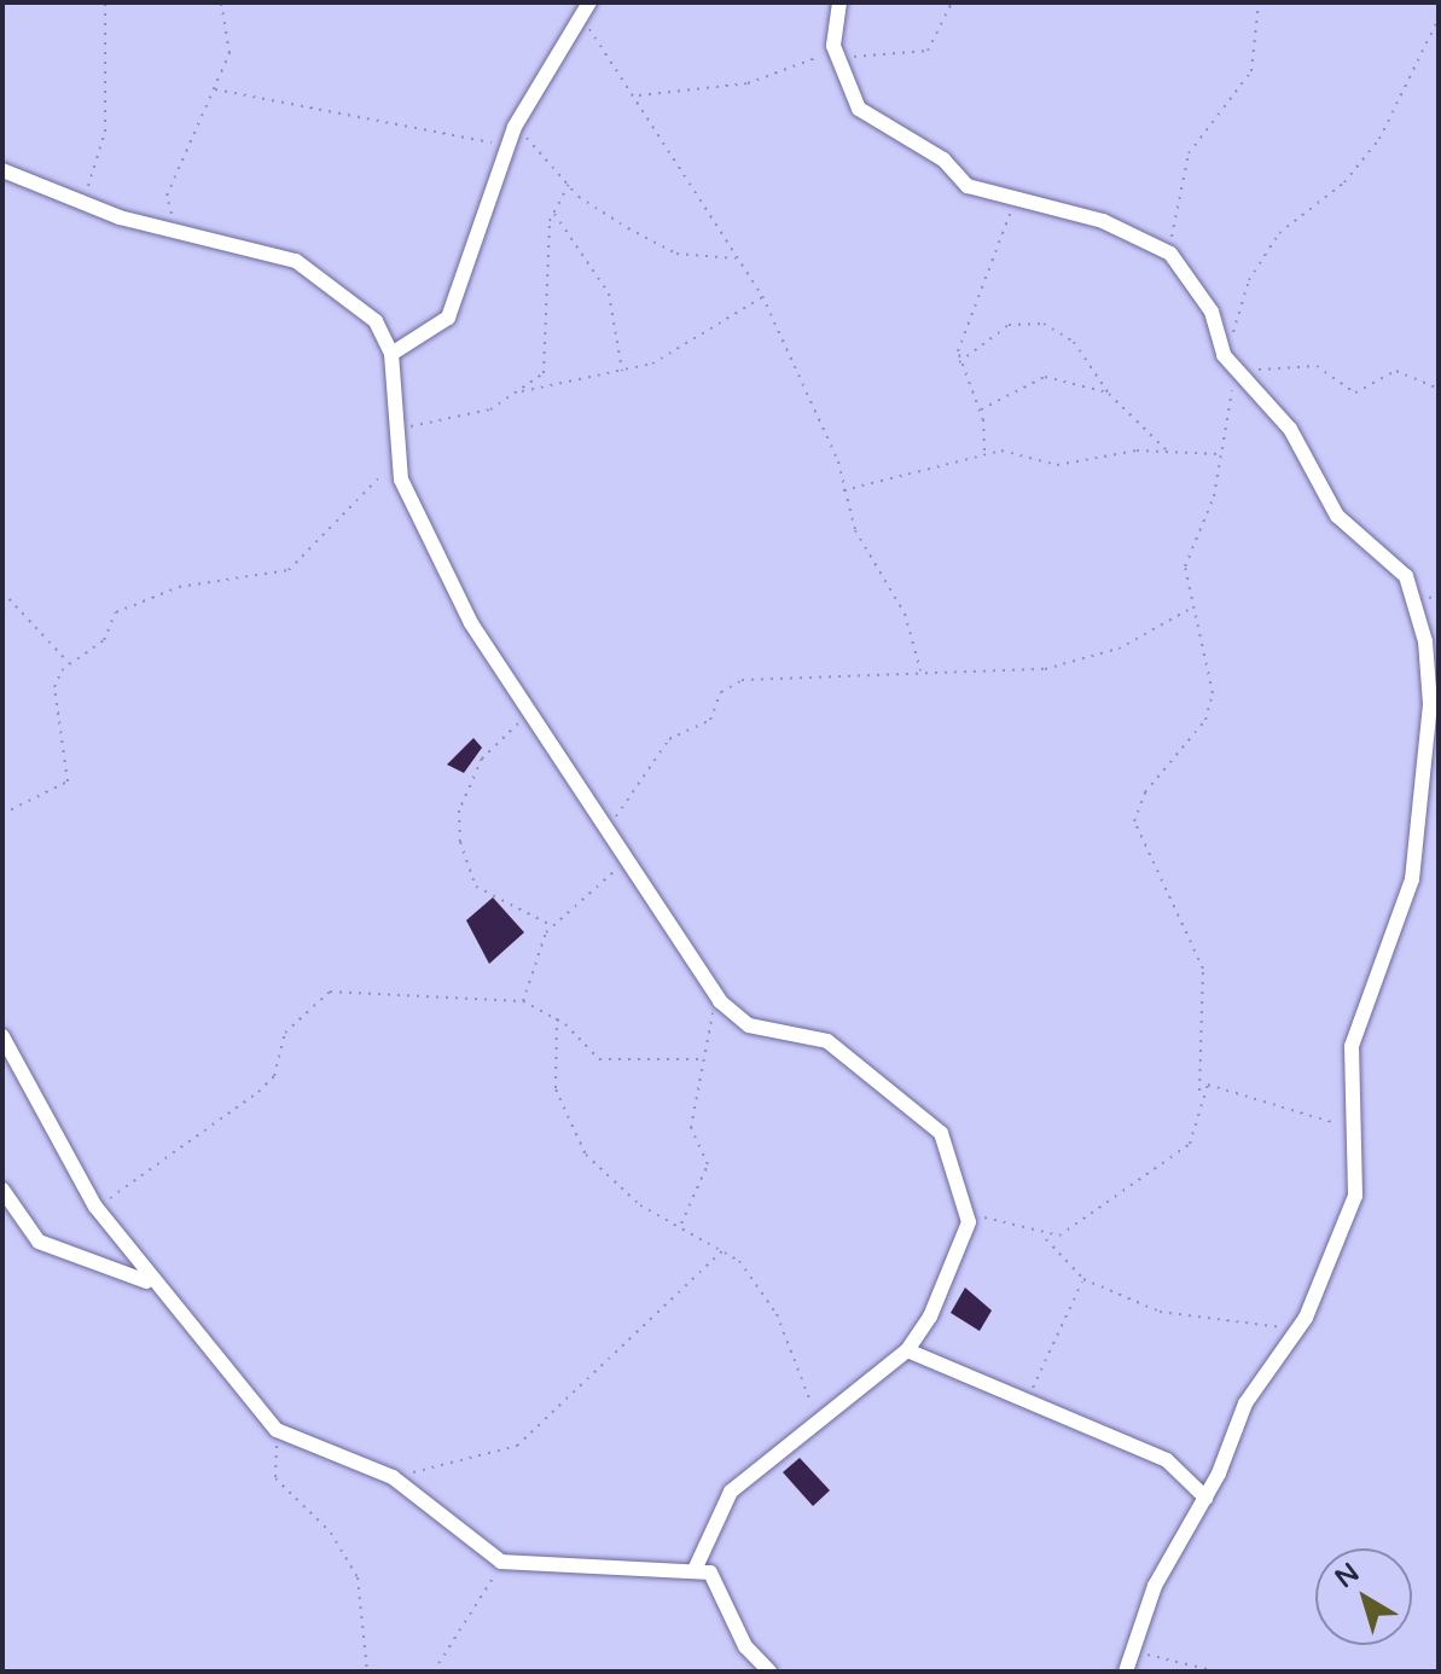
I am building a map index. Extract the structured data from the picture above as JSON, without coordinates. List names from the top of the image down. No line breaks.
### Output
{"north":"top left"}
